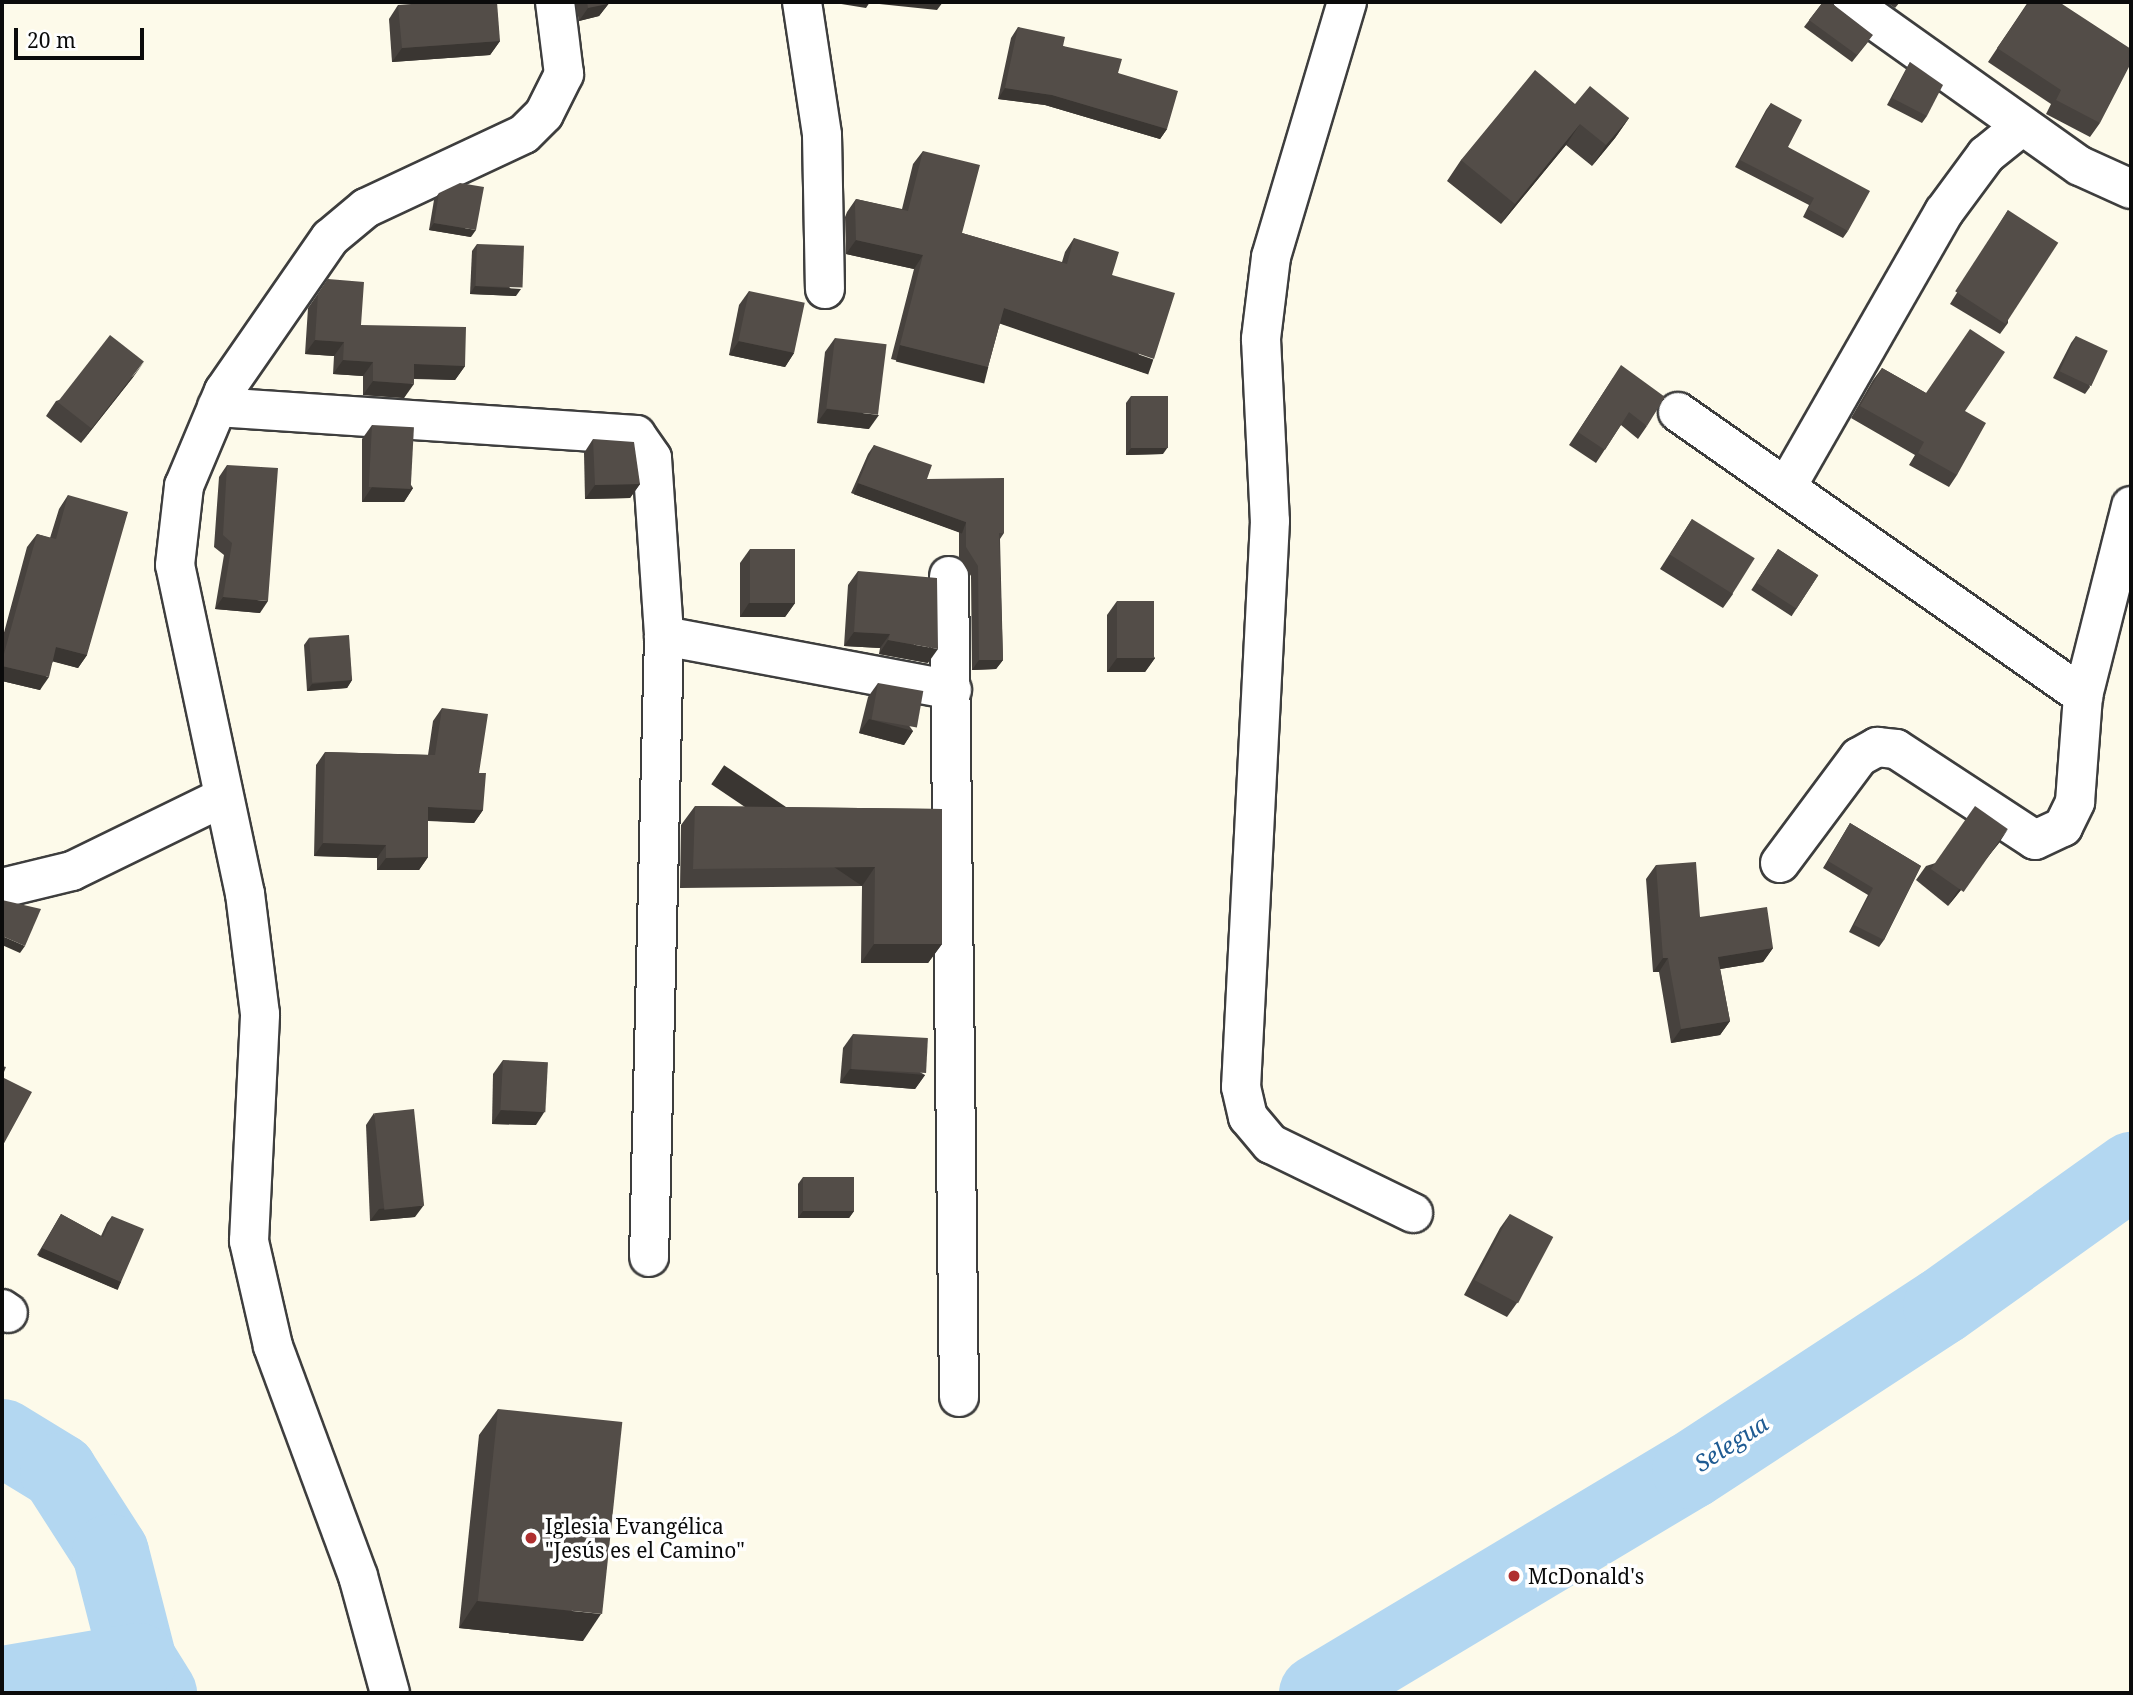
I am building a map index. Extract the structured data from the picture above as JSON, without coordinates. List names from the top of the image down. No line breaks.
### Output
{"water":["Selegua"],"places":["Iglesia Evangélica \"Jesús es el Camino\"","McDonald's"],"scale_bar":"20 m"}
